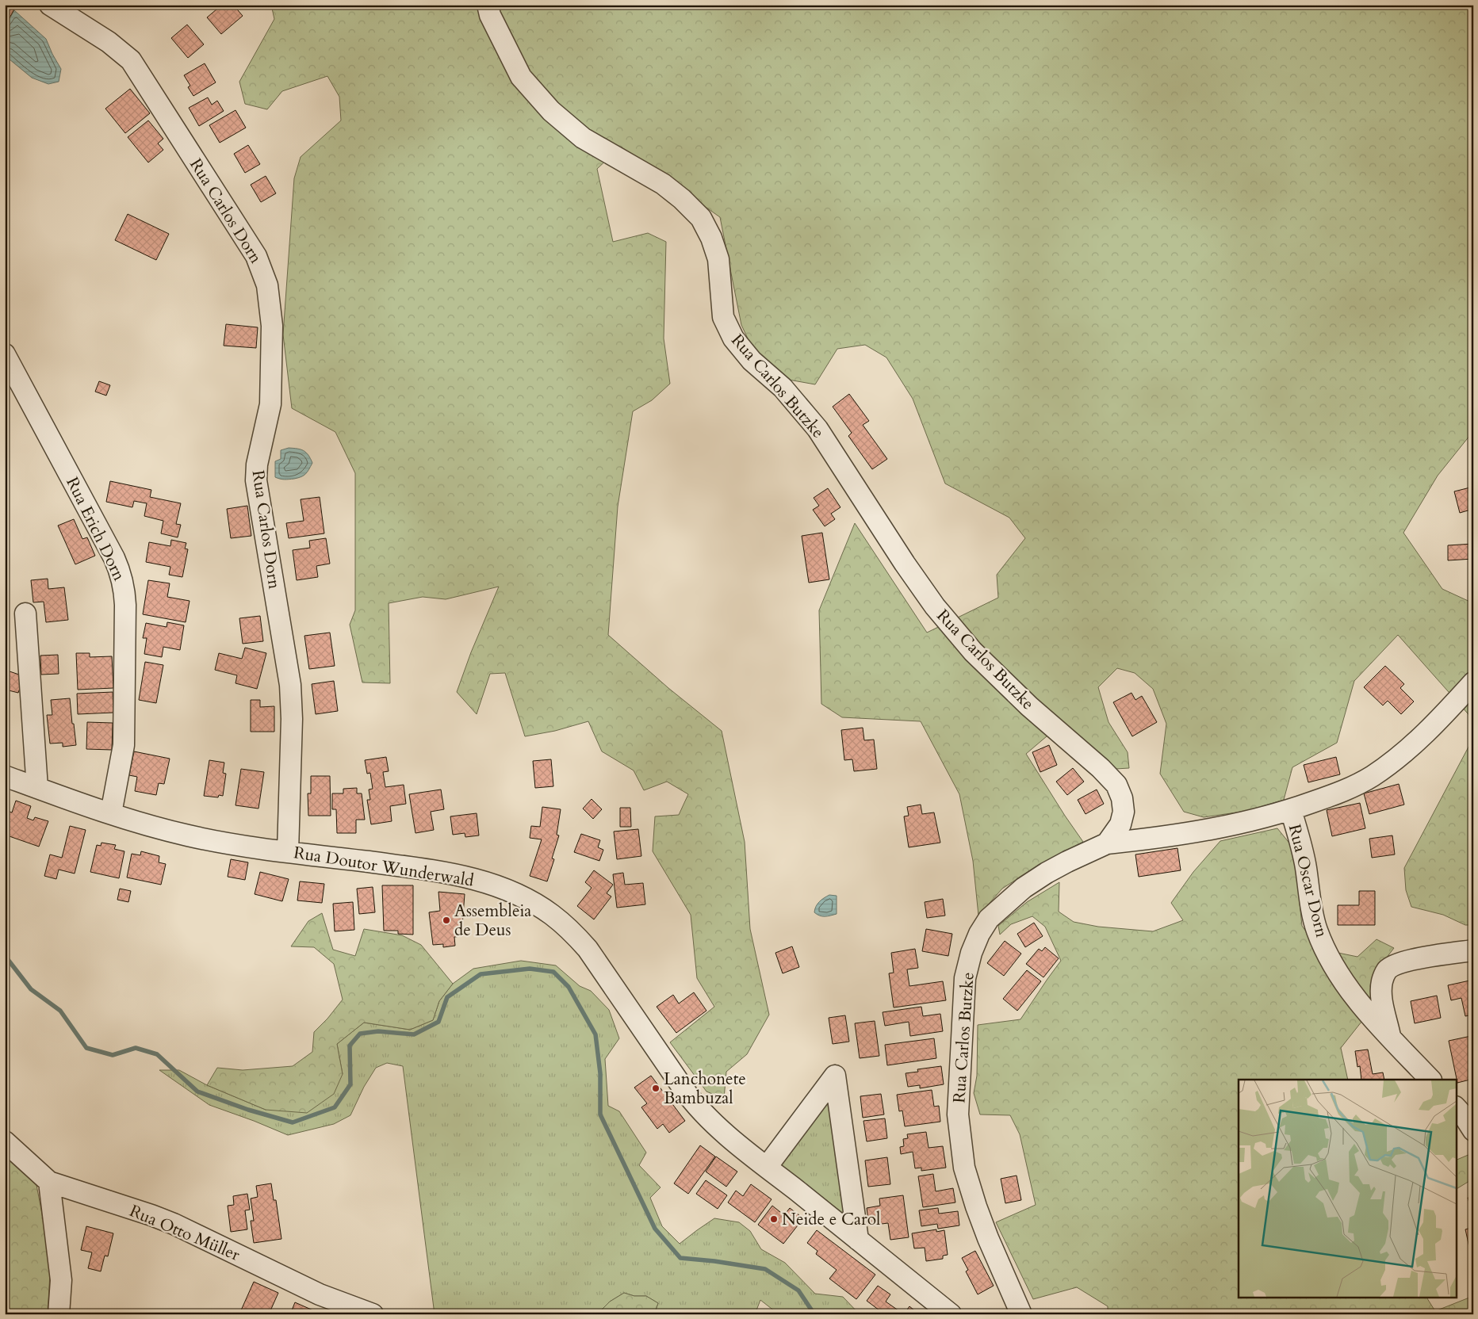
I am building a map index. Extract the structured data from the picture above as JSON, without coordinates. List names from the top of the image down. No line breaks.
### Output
{"streets":{"street":["Rua Carlos Dorn","Rua Carlos Butzke","Rua Erich Dorn","Rua Doutor Wunderwald","Rua Oscar Dorn","Rua Otto Müller"]},"crossings":[["Rua Carlos Dorn","Rua Doutor Wunderwald"],["Rua Erich Dorn","Rua Doutor Wunderwald"]],"places":["Assembleia de Deus","Lanchonete Bambuzal","Neide e Carol"]}
